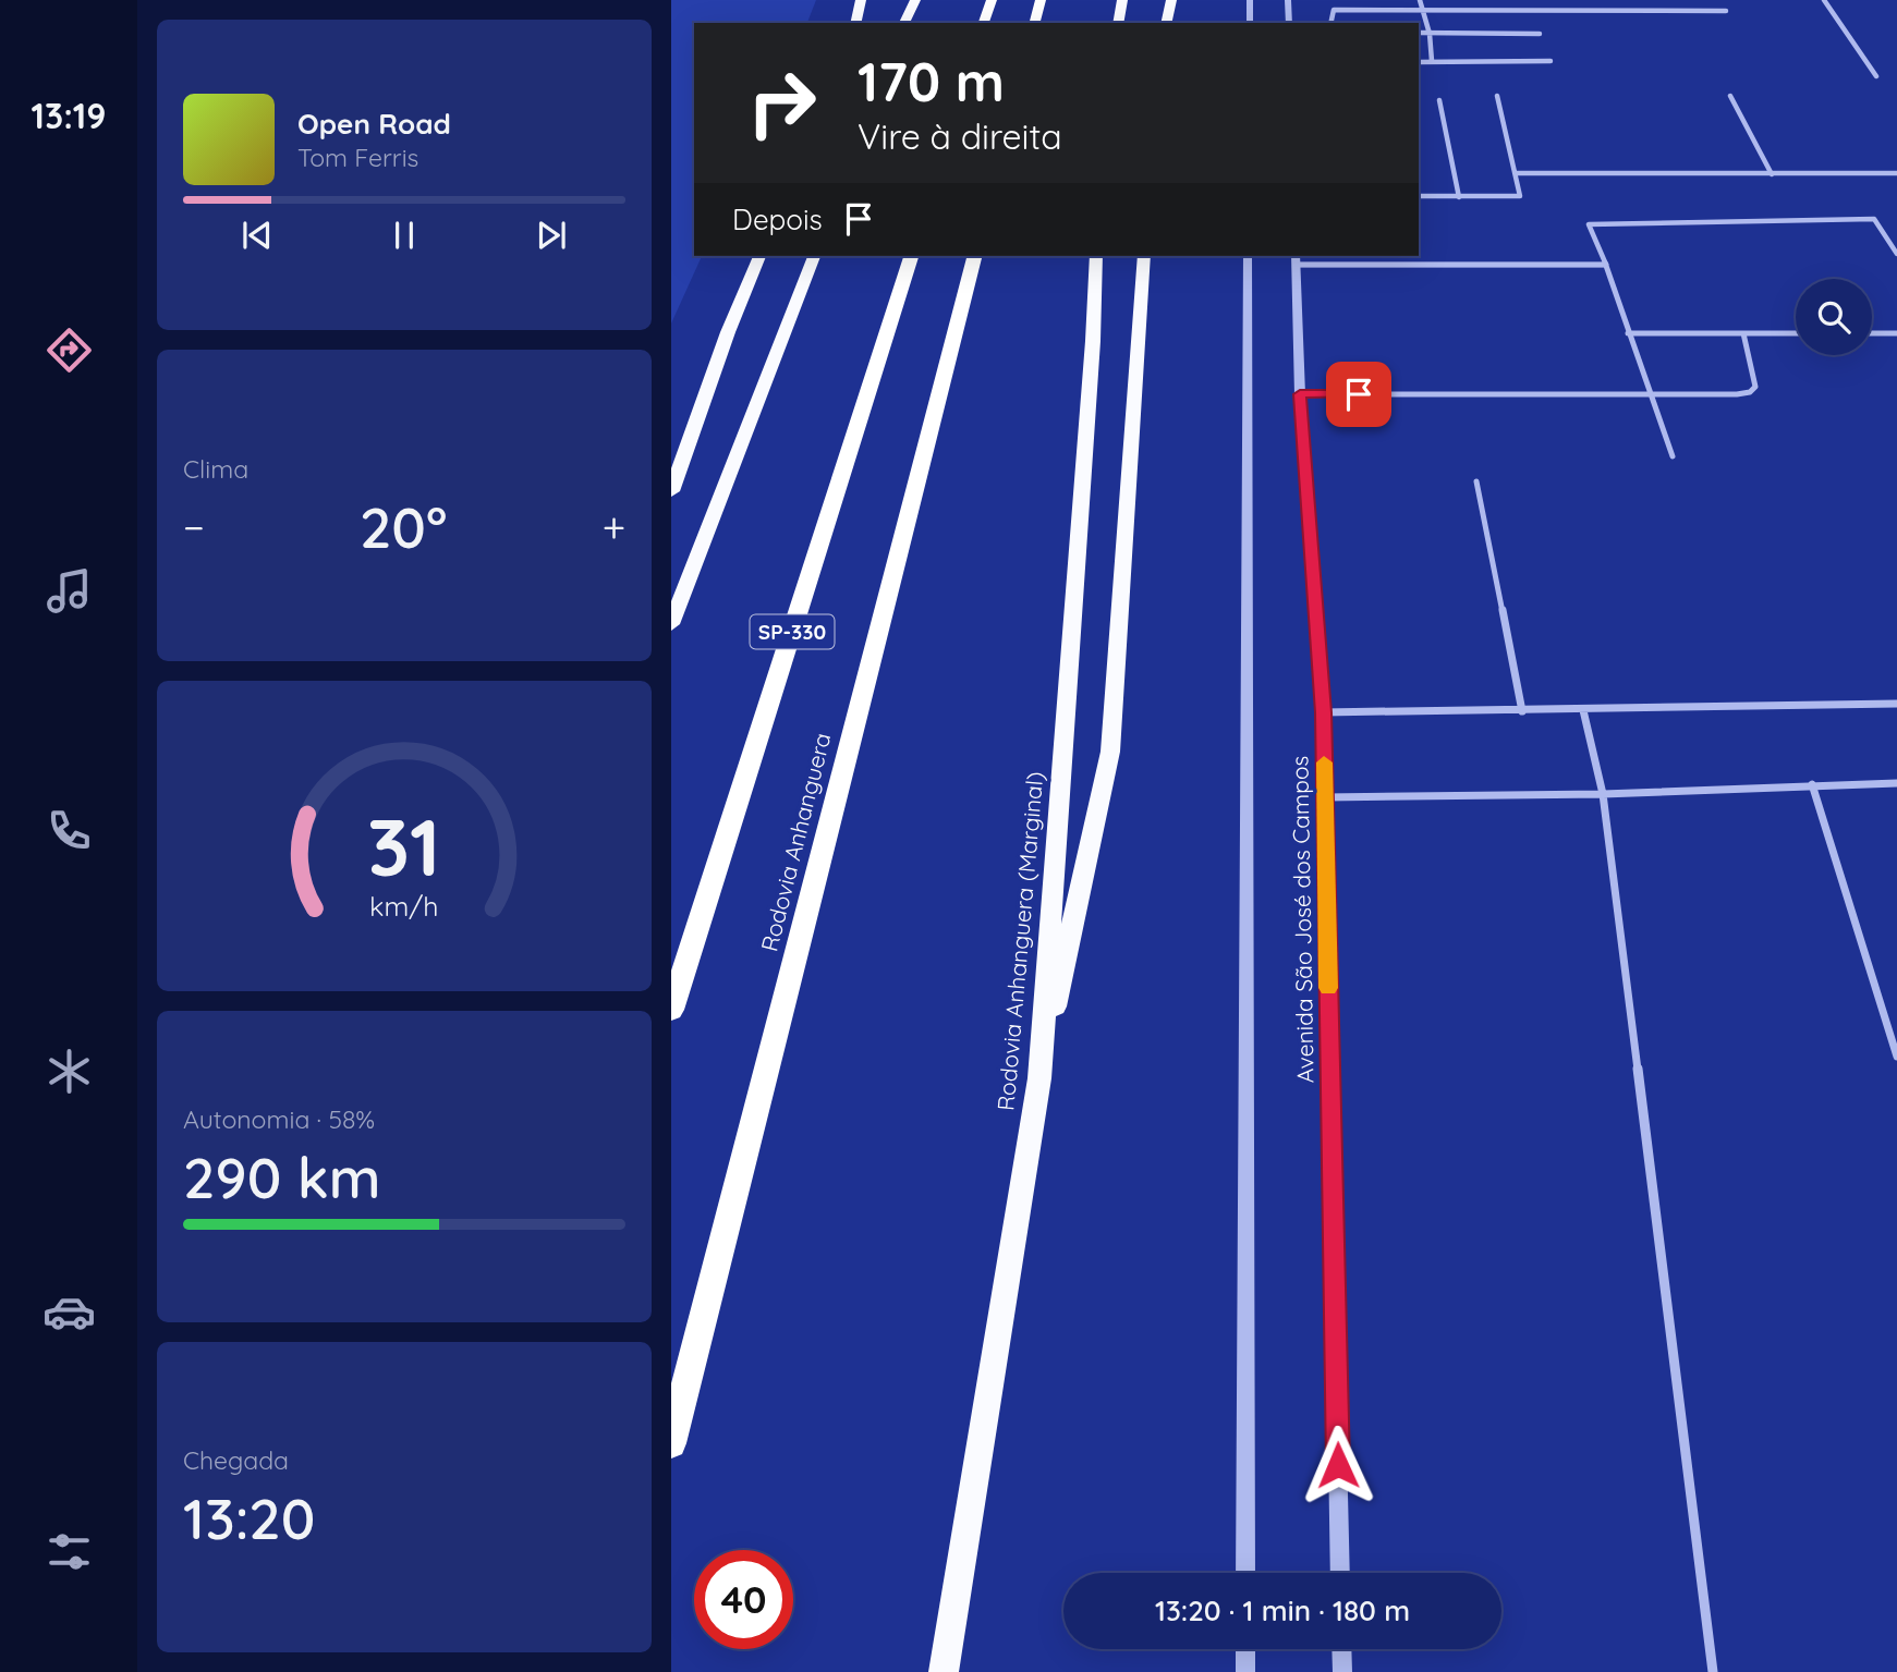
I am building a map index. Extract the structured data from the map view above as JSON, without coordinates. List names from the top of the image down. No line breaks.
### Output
{"streets":{"highway":["SP-330","Rodovia Anhanguera","Rodovia Anhanguera (Marginal)"],"street":["Avenida São José dos Campos"]},"page":{"tabs":"13:19","turn":["170 m","Vire à direita"],"song":["Open Road","Tom Ferris"],"then":"Depois","tile":["Clima",["Autonomia · 58%","290 km"],["Chegada","13:20"]],"heat":["−","20°","+"],"limit":"40","trip":"13:20 · 1 min · 180 m","gauge":["31","km/h"]}}
